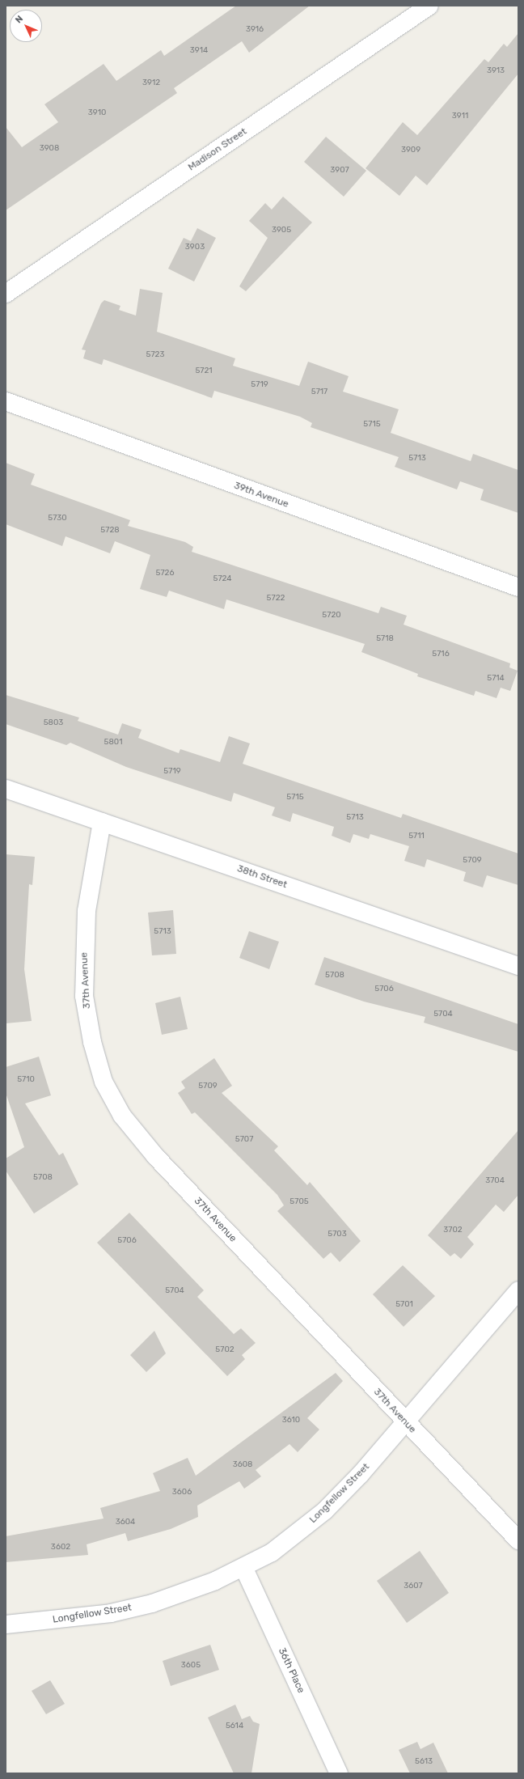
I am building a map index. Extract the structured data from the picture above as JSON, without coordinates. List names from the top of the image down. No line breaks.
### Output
{"streets":{"street":["Madison Street","39th Avenue","38th Street","37th Avenue","Longfellow Street","36th Place"]},"crossings":[["38th Street","37th Avenue"],["37th Avenue","Longfellow Street"],["Longfellow Street","36th Place"]],"house_numbers":["3916","3914","3913","3912","3910","3911","3908","3909","3907","3905","3903","5723","5721","5719","5717","5715","5713","5730","5728","5726","5724","5722","5720","5718","5716","5714","5803","5801","5719","5715","5713","5711","5709","5713","5708","5706","5704","5710","5709","5707","5708","3704","5705","3702","5703","5706","5704","5701","5702","3610","3608","3606","3604","3602","3607","3605","5614","5613"],"north":"top left"}
